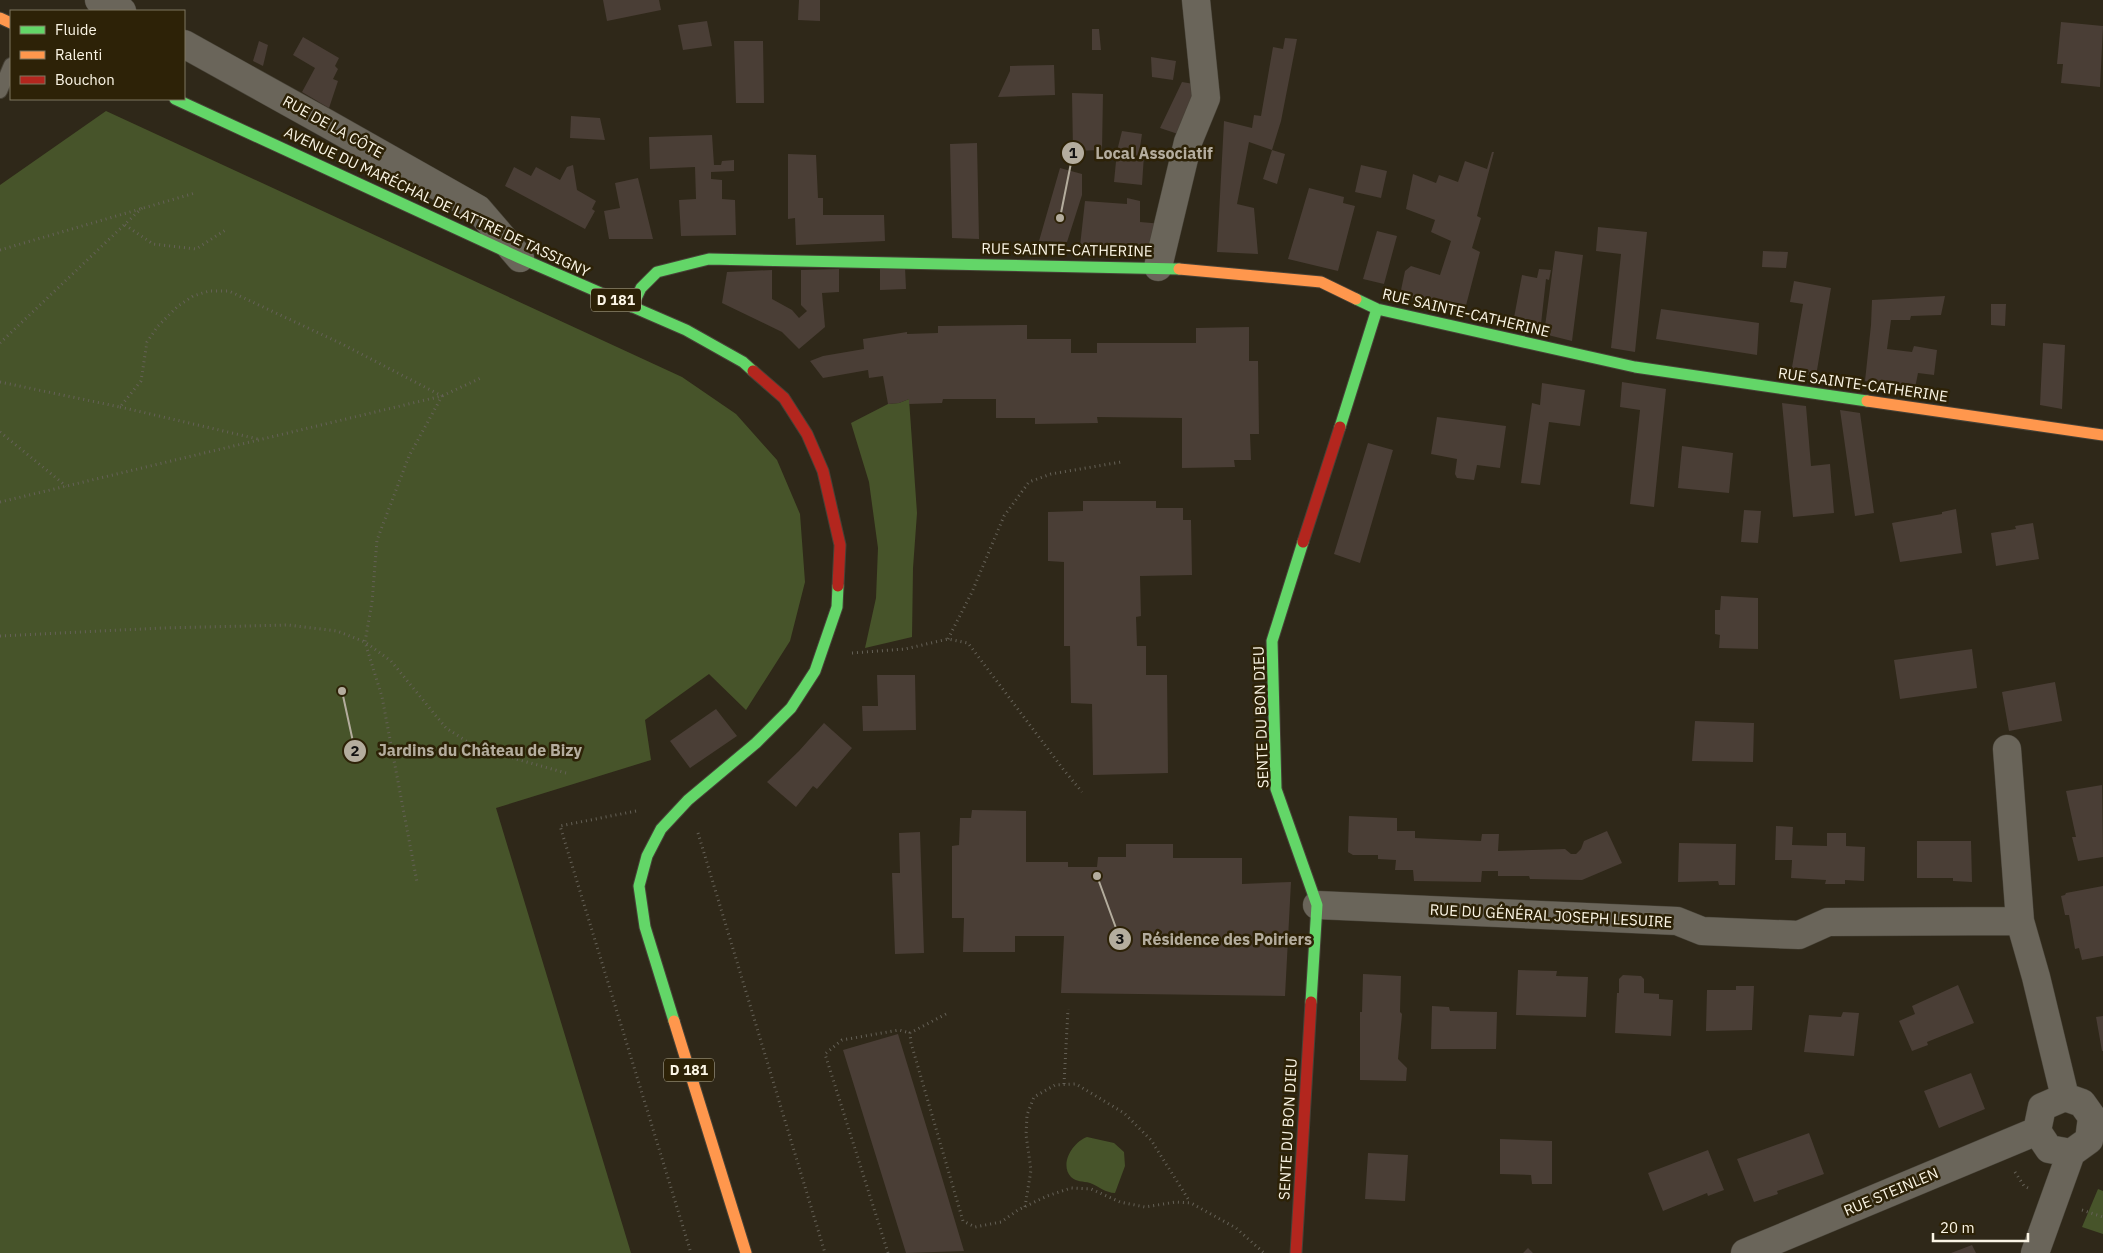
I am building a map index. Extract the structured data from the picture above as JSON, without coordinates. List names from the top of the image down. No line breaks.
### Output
{"streets":{"street":["RUE DE LA CÔTE","AVENUE DU MARÉCHAL DE LATTRE DE TASSIGNY","RUE SAINTE-CATHERINE","D 181","SENTE DU BON DIEU","RUE DU GÉNÉRAL JOSEPH LESUIRE","RUE STEINLEN"]},"crossings":[["RUE DE LA CÔTE","AVENUE DU MARÉCHAL DE LATTRE DE TASSIGNY"],["AVENUE DU MARÉCHAL DE LATTRE DE TASSIGNY","RUE SAINTE-CATHERINE"],["RUE SAINTE-CATHERINE","SENTE DU BON DIEU"],["SENTE DU BON DIEU","RUE DU GÉNÉRAL JOSEPH LESUIRE"]],"places":["Local Associatif","Jardins du Château de Bizy","Résidence des Poiriers"],"legend":["Fluide","Ralenti","Bouchon"],"scale_bar":"20 m"}
